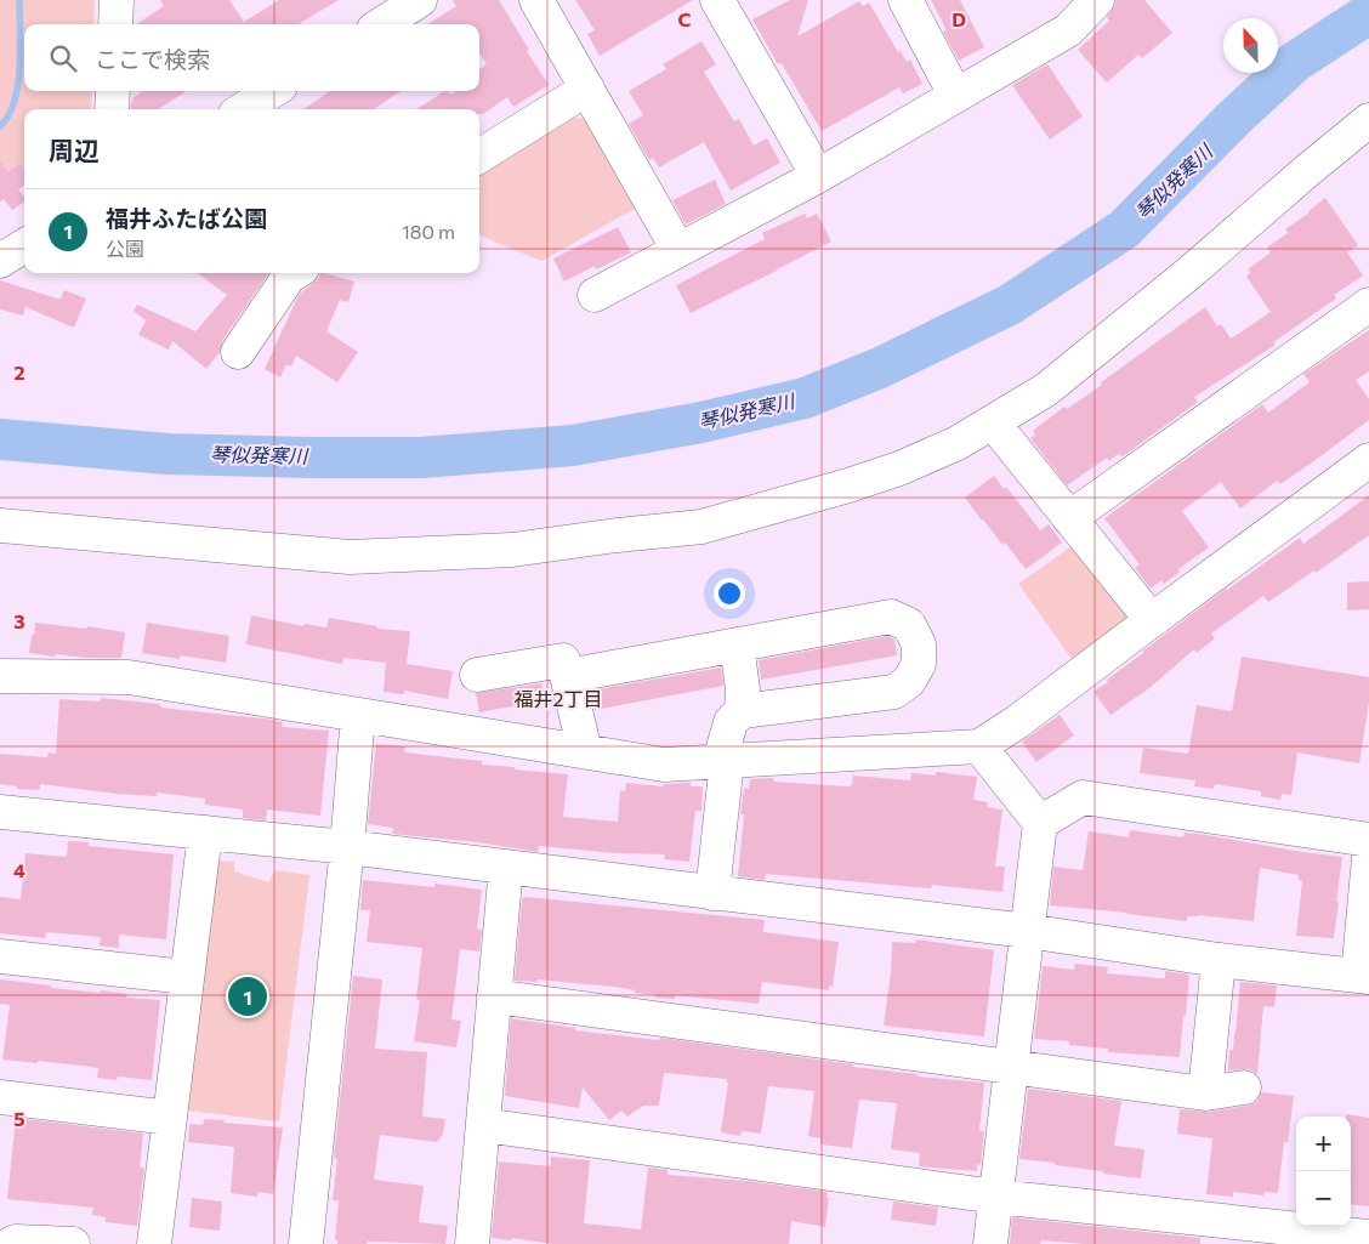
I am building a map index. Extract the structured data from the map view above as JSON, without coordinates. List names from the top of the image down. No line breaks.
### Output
{"districts":["福井2丁目"],"water":["琴似発寒川"],"north":"top","page":{"search":"ここで検索","heading":"周辺","list":[{"mark":"1","name":"福井ふたば公園","note":"公園","value":"180 m"}],"pins":"1","map_buttons":["+","−"]},"grid":{"columns":["C","D"],"rows":["2","3","4","5"]}}
